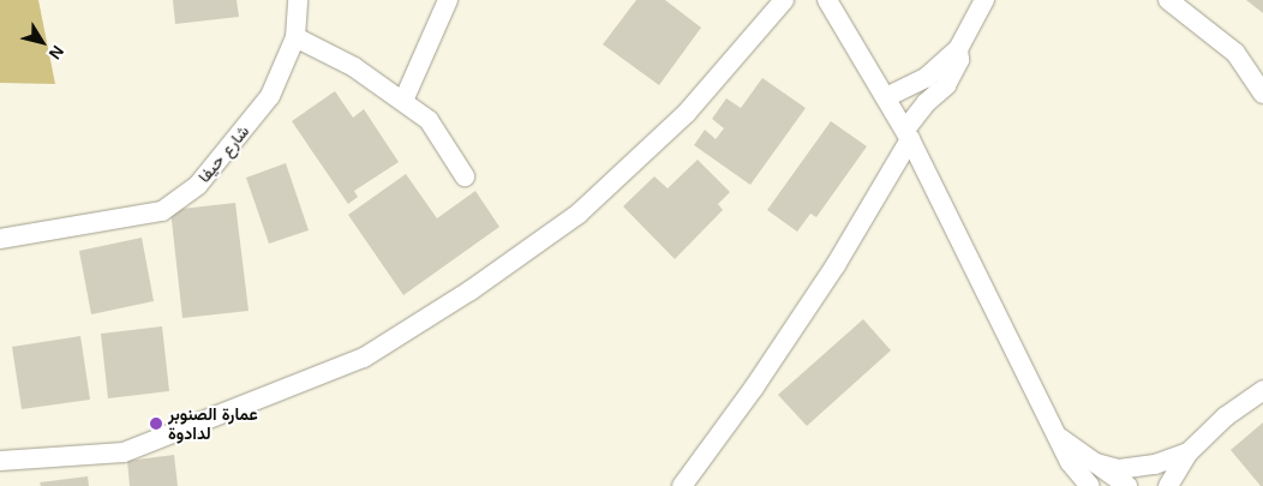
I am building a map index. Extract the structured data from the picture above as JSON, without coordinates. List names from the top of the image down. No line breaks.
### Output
{"streets":{"street":["شارع حيفا"]},"places":["عمارة الصنوبر لدادوة"],"north":"bottom right"}
